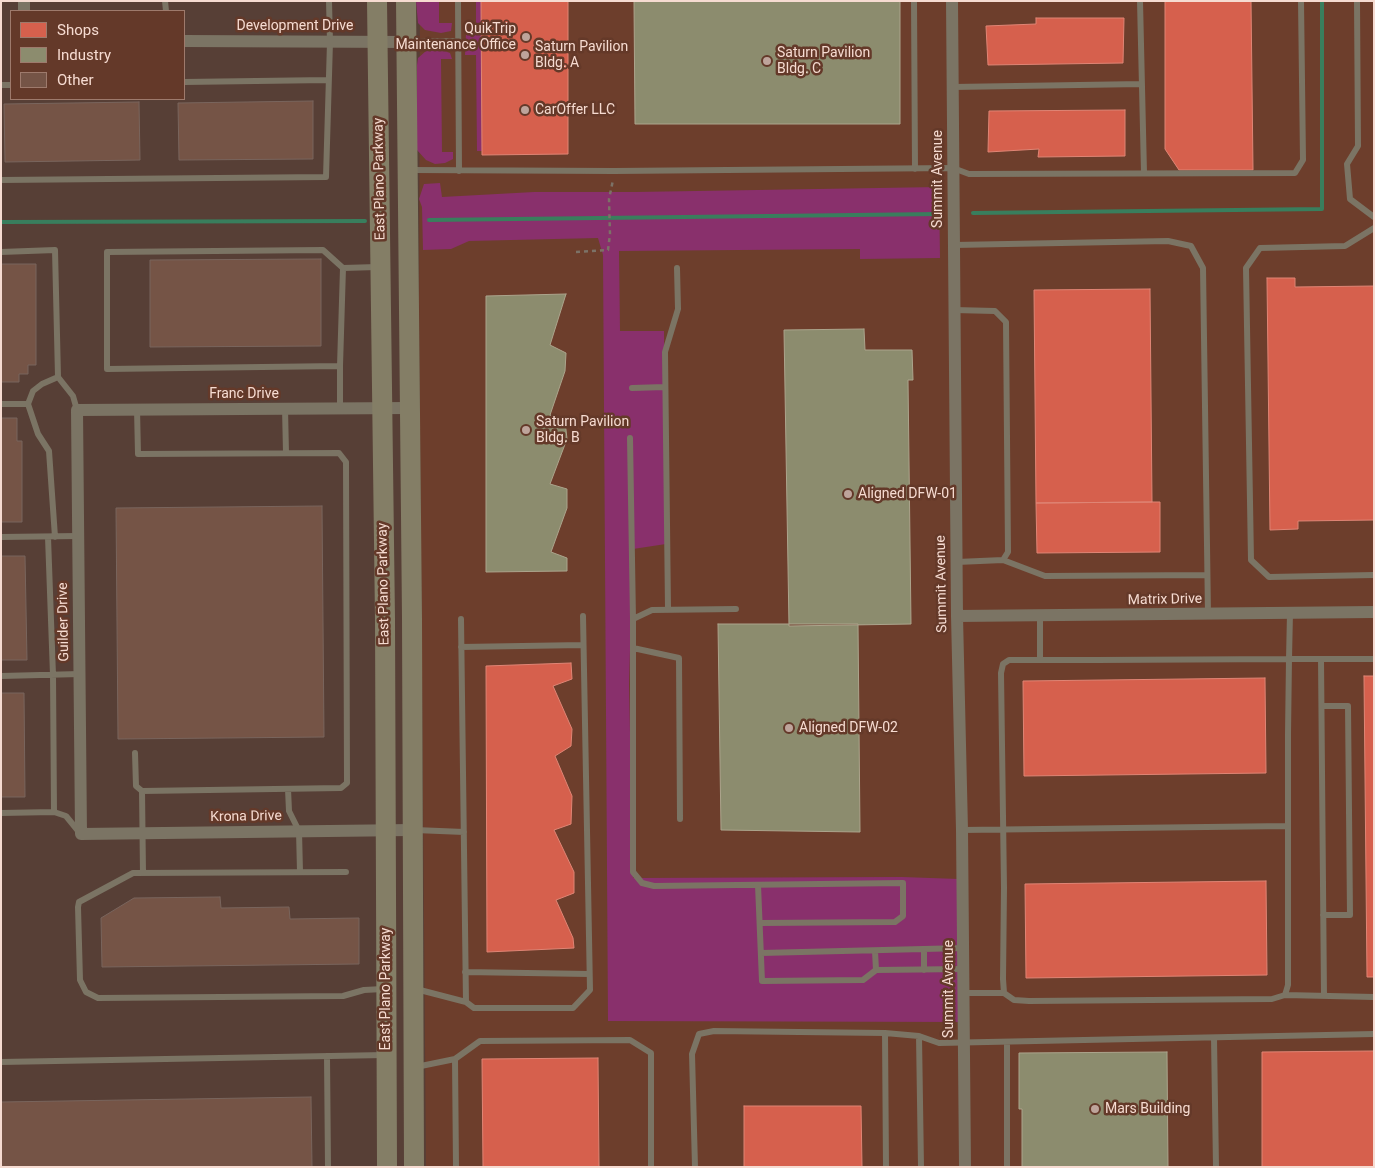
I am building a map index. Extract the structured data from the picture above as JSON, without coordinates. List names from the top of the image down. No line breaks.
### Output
{"streets":{"main road":["East Plano Parkway"],"street":["Development Drive","Summit Avenue","Franc Drive","Matrix Drive","Guilder Drive","Krona Drive"]},"crossings":[["Development Drive","East Plano Parkway"],["East Plano Parkway","Franc Drive"],["East Plano Parkway","Krona Drive"],["Summit Avenue","Matrix Drive"],["Franc Drive","Guilder Drive"],["Guilder Drive","Krona Drive"]],"places":["QuikTrip Maintenance Office","Saturn Pavilion Bldg. A","Saturn Pavilion Bldg. C","CarOffer LLC","Saturn Pavilion Bldg. B","Aligned DFW-01","Aligned DFW-02","Mars Building"],"legend":["Shops","Industry","Other"]}
